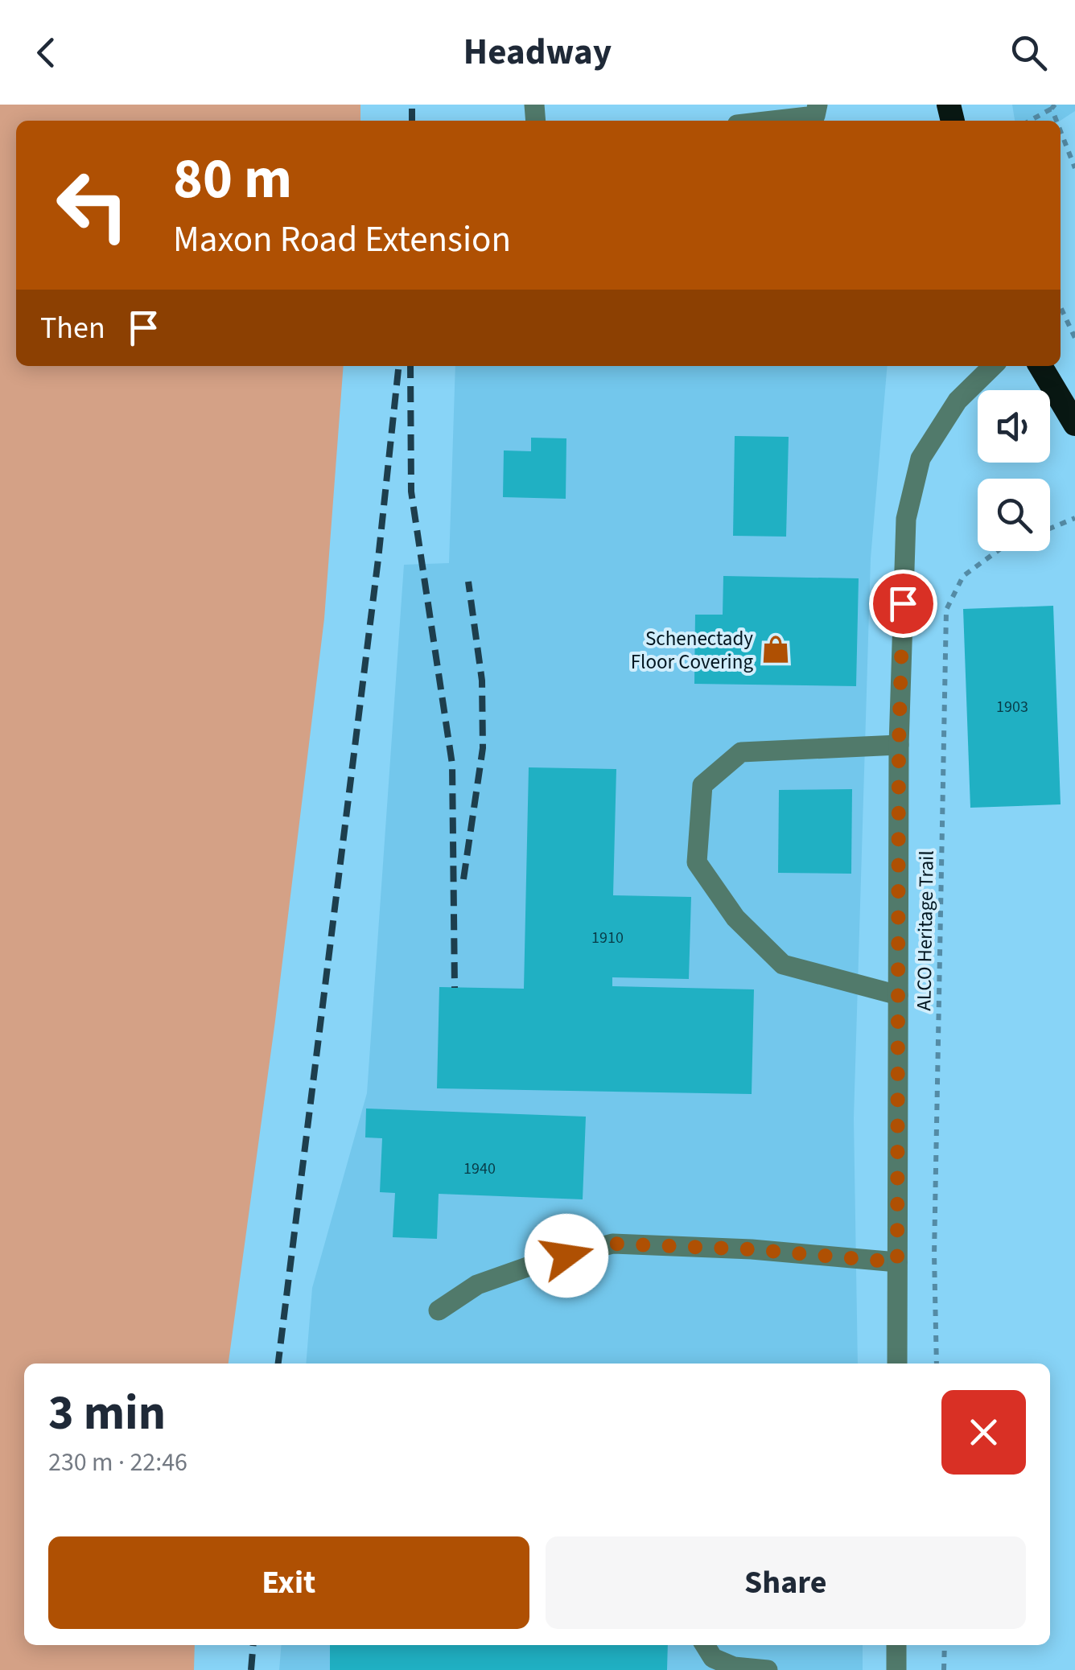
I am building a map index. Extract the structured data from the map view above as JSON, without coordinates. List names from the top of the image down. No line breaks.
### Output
{"streets":{"path":["ALCO Heritage Trail"]},"places":{"shop":["Schenectady Floor Covering"]},"house_numbers":["1903","1910","1940"],"page":{"header":"Headway","turn":["80 m","Maxon Road Extension"],"then":"Then","heading":["3 min","230 m · 22:46"],"buttons":["Exit","Share"]}}
